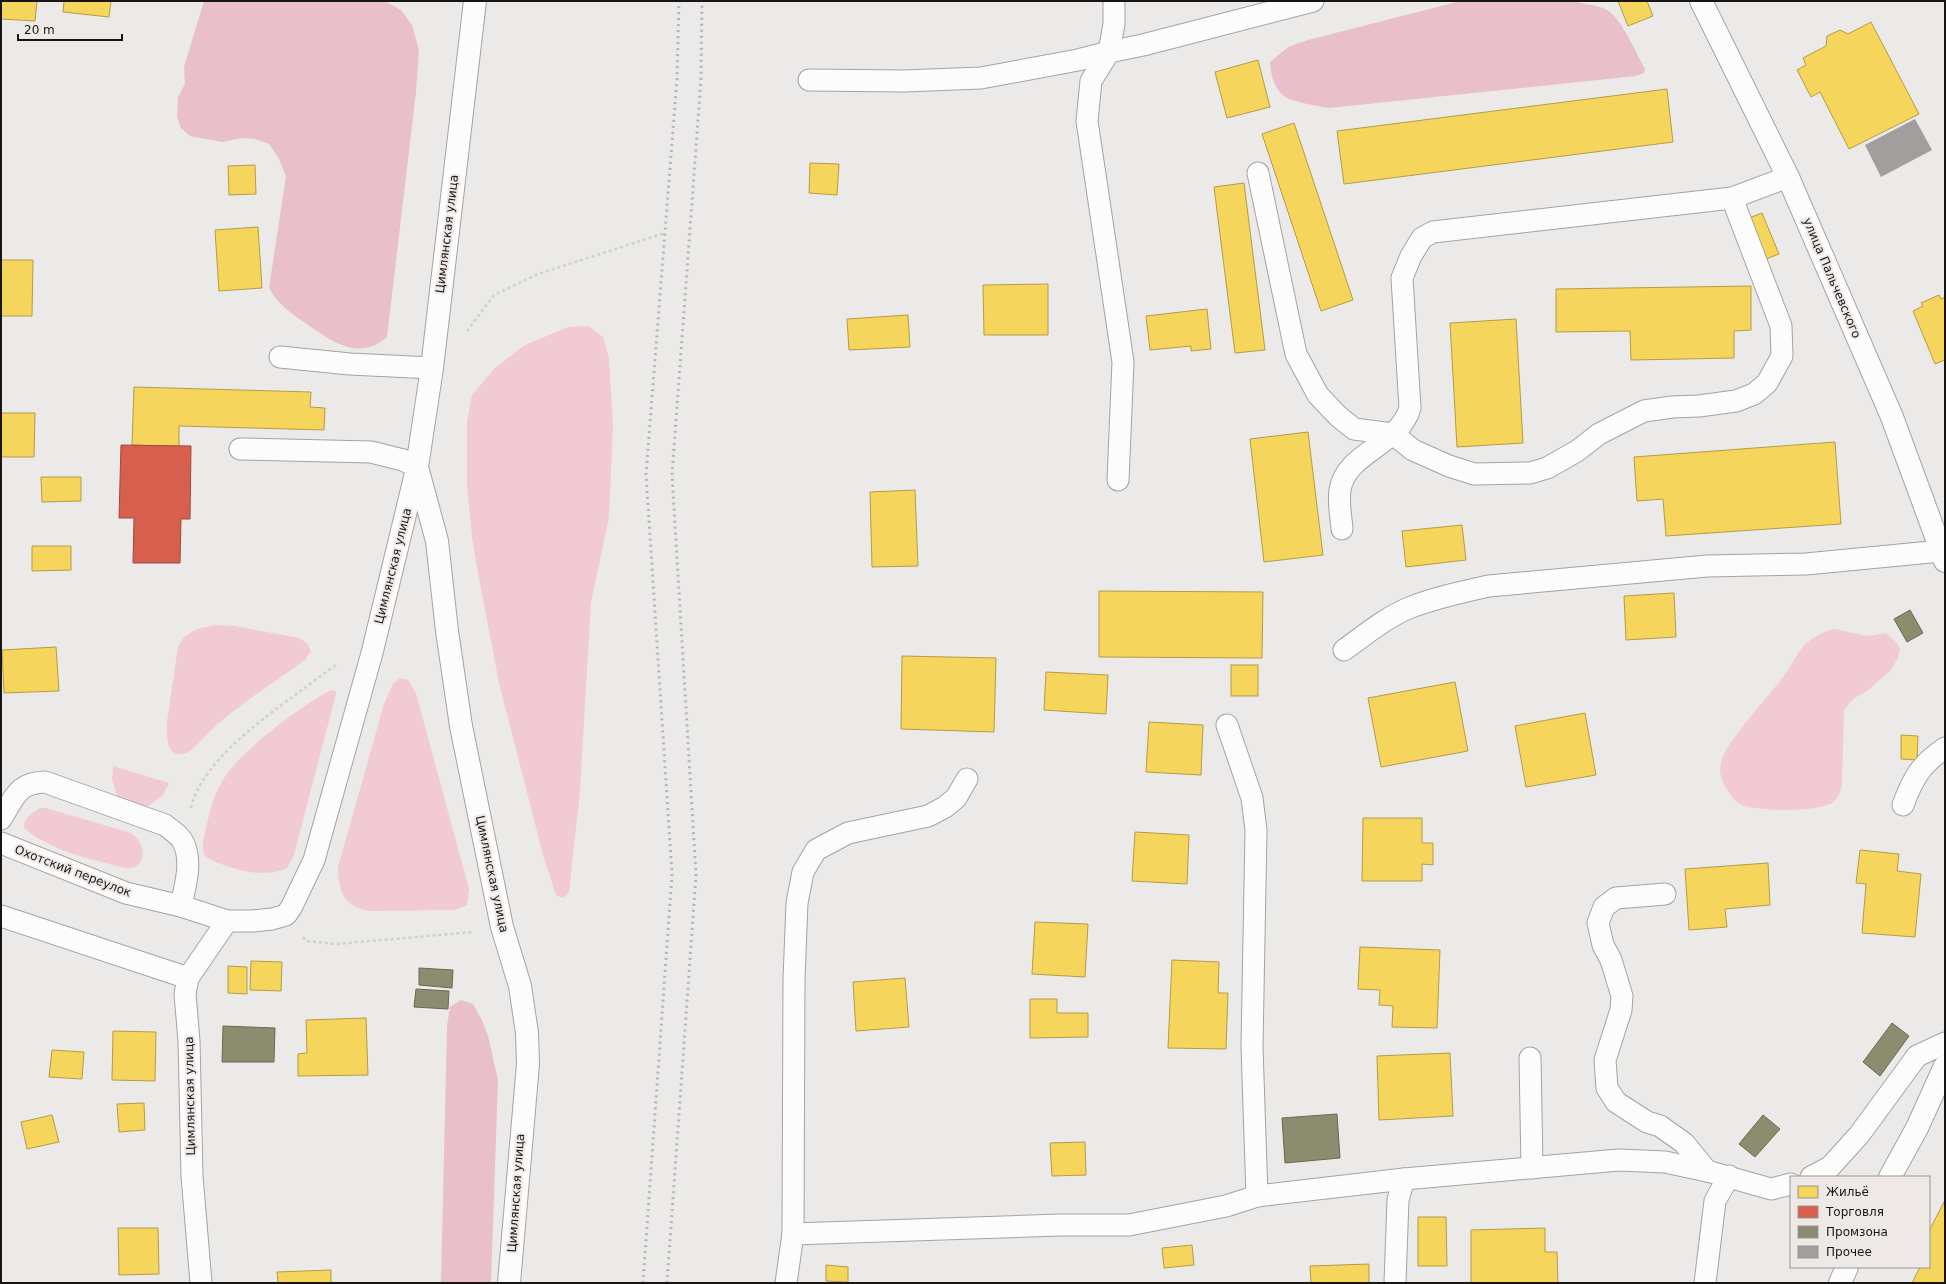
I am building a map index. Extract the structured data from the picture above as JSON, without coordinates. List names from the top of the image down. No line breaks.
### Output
{"streets":{"street":["Цимлянская улица","улица Пальчевского"],"lane":["Охотский переулок"]},"crossings":[["Цимлянская улица","Охотский переулок"]],"legend":["Жильё","Торговля","Промзона","Прочее"],"scale_bar":"20 m"}
